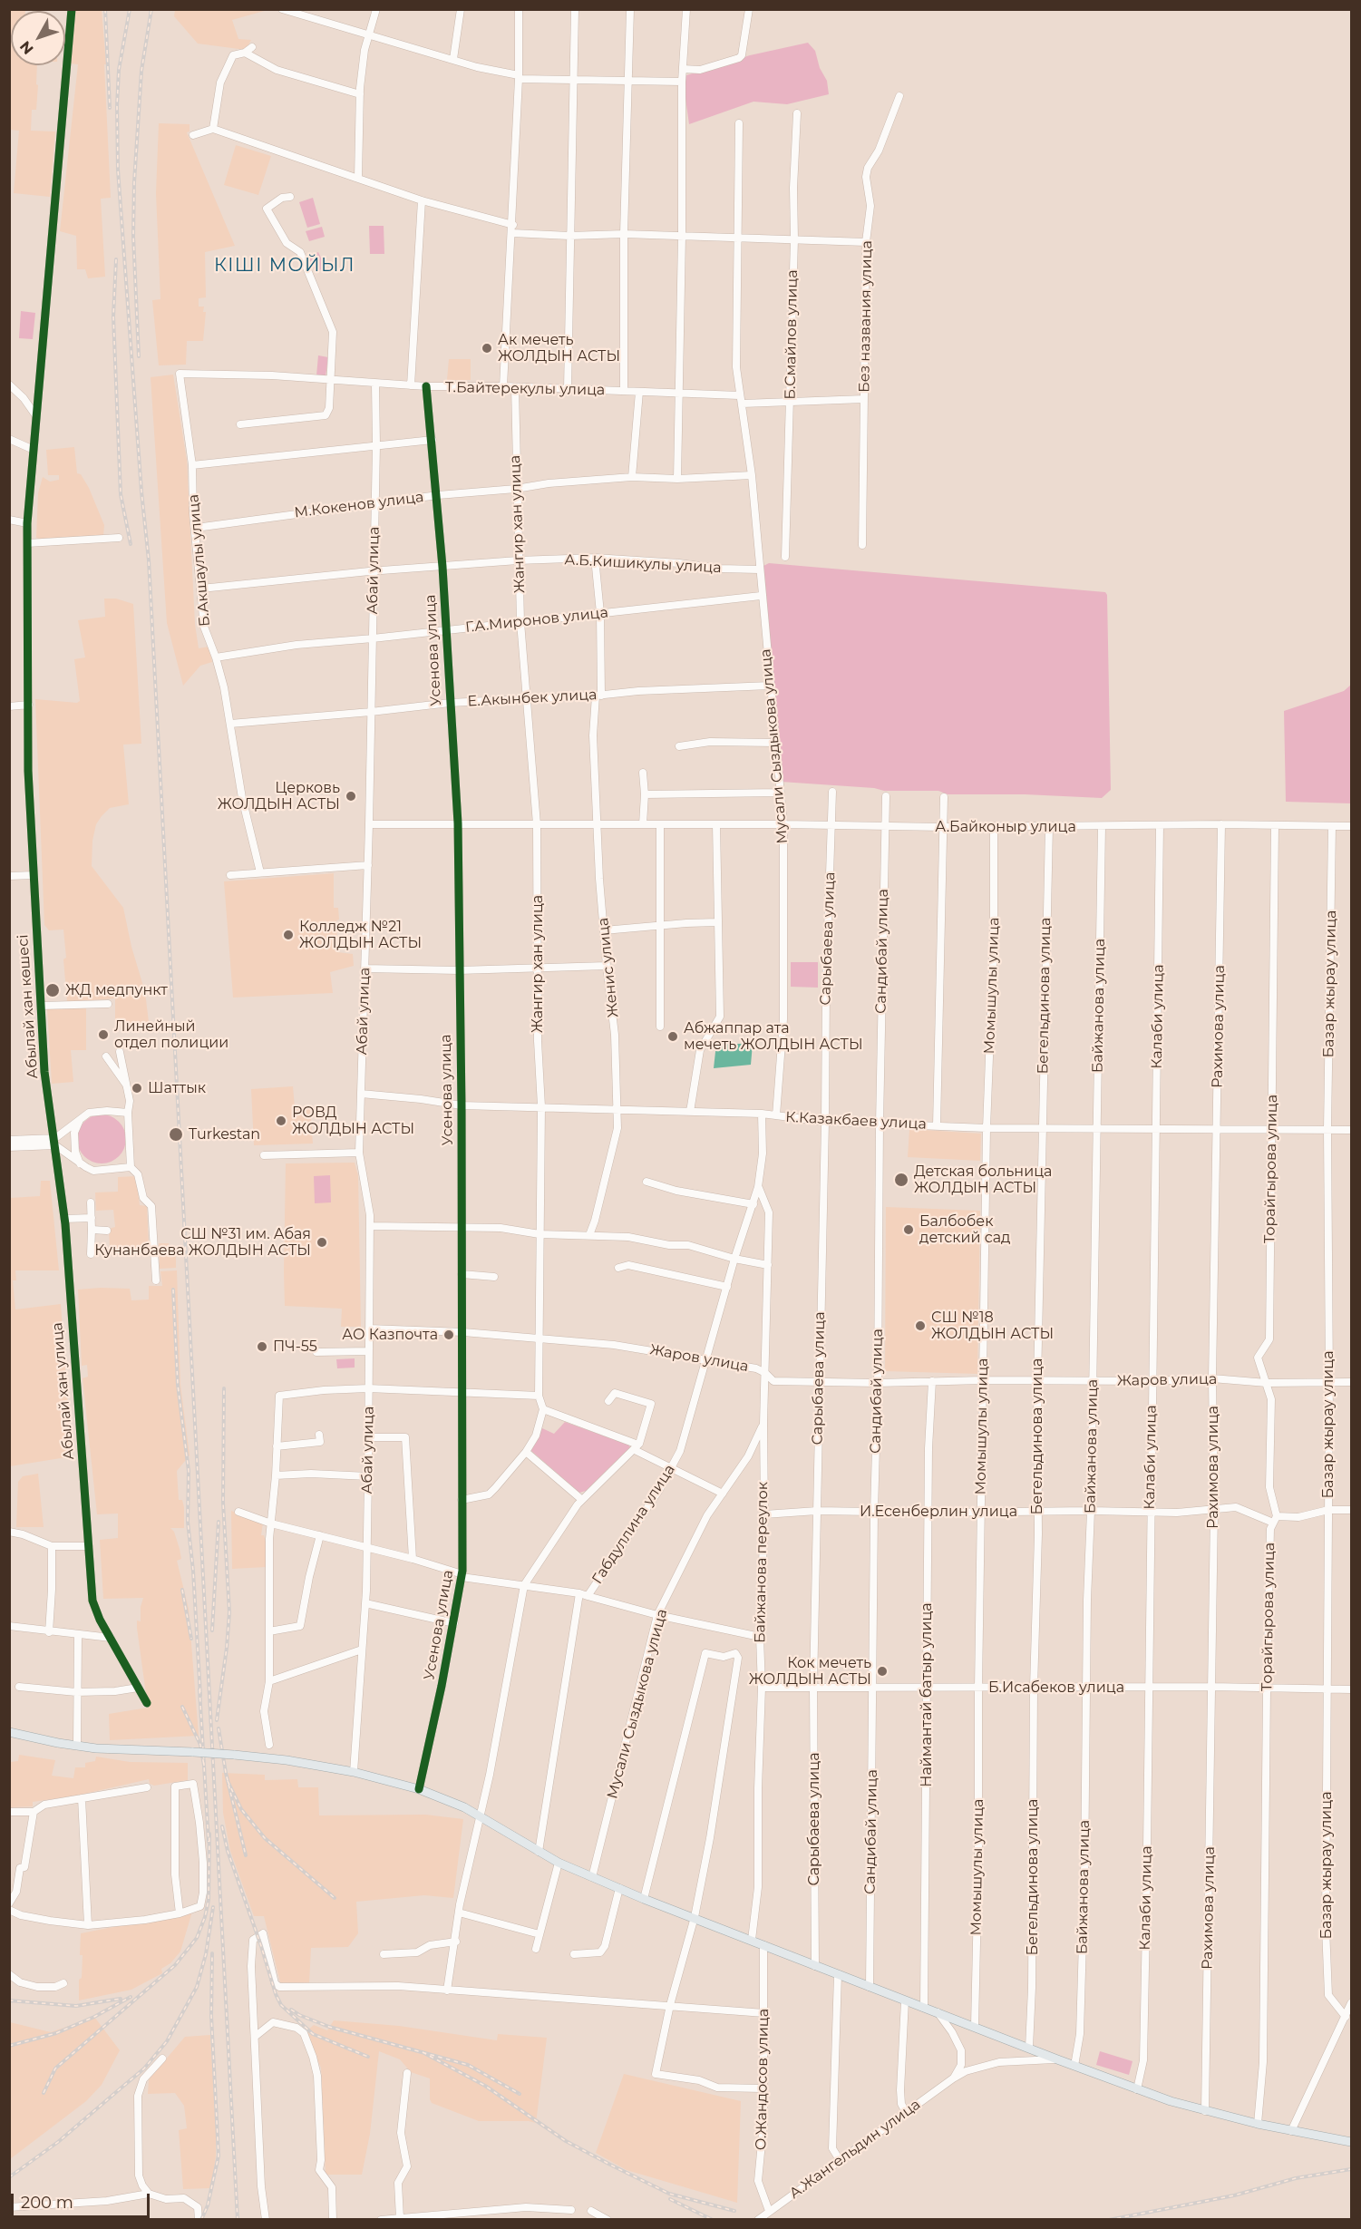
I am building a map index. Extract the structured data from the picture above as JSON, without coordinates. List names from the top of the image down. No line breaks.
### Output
{"streets":{"street":["Без названия улица","Б.Смайлов улица","Т.Байтерекулы улица","М.Кокенов улица","Жангир хан улица","Б.Акшаулы улица","А.Б.Кишикулы улица","Абай улица","Г.А.Миронов улица","Усенова улица","Е.Акынбек улица","Мусали Сыздыкова улица","А.Байконыр улица","Сарыбаева улица","Сандибай улица","Женис улица","Базар жырау улица","Момышулы улица","Бегельдинова улица","Байжанова улица","Абылай хан көшесі","Калаби улица","Рахимова улица","К.Казакбаев улица","Торайгырова улица","Жаров улица","Абылай хан улица","И.Есенберлин улица","Габдуллина улица","Байжанова переулок","Б.Исабеков улица","Наймантай батыр улица","О.Жандосов улица","А.Жангельдин улица"]},"crossings":[["Т.Байтерекулы улица","Жангир хан улица"],["Т.Байтерекулы улица","Б.Акшаулы улица"],["Т.Байтерекулы улица","Абай улица"],["Т.Байтерекулы улица","Усенова улица"],["Т.Байтерекулы улица","Мусали Сыздыкова улица"],["М.Кокенов улица","Жангир хан улица"],["М.Кокенов улица","Б.Акшаулы улица"],["М.Кокенов улица","Абай улица"],["М.Кокенов улица","Усенова улица"],["М.Кокенов улица","Мусали Сыздыкова улица"],["Жангир хан улица","А.Б.Кишикулы улица"],["Жангир хан улица","Г.А.Миронов улица"],["Жангир хан улица","Е.Акынбек улица"],["Жангир хан улица","А.Байконыр улица"],["Жангир хан улица","К.Казакбаев улица"],["Жангир хан улица","Жаров улица"],["Б.Акшаулы улица","А.Б.Кишикулы улица"],["Б.Акшаулы улица","Г.А.Миронов улица"],["Б.Акшаулы улица","Е.Акынбек улица"],["А.Б.Кишикулы улица","Абай улица"],["А.Б.Кишикулы улица","Усенова улица"],["А.Б.Кишикулы улица","Мусали Сыздыкова улица"],["А.Б.Кишикулы улица","Женис улица"],["Абай улица","Г.А.Миронов улица"],["Абай улица","Е.Акынбек улица"],["Абай улица","А.Байконыр улица"],["Абай улица","К.Казакбаев улица"],["Абай улица","Жаров улица"],["Г.А.Миронов улица","Усенова улица"],["Г.А.Миронов улица","Мусали Сыздыкова улица"],["Г.А.Миронов улица","Женис улица"],["Усенова улица","Е.Акынбек улица"],["Усенова улица","А.Байконыр улица"],["Усенова улица","К.Казакбаев улица"],["Усенова улица","Жаров улица"],["Е.Акынбек улица","Мусали Сыздыкова улица"],["Е.Акынбек улица","Женис улица"],["Мусали Сыздыкова улица","А.Байконыр улица"],["Мусали Сыздыкова улица","К.Казакбаев улица"],["Мусали Сыздыкова улица","Байжанова переулок"],["А.Байконыр улица","Сарыбаева улица"],["А.Байконыр улица","Сандибай улица"],["А.Байконыр улица","Женис улица"],["А.Байконыр улица","Базар жырау улица"],["А.Байконыр улица","Момышулы улица"],["А.Байконыр улица","Бегельдинова улица"],["А.Байконыр улица","Байжанова улица"],["А.Байконыр улица","Калаби улица"],["А.Байконыр улица","Рахимова улица"],["А.Байконыр улица","Торайгырова улица"],["Сарыбаева улица","К.Казакбаев улица"],["Сарыбаева улица","Жаров улица"],["Сарыбаева улица","И.Есенберлин улица"],["Сарыбаева улица","Б.Исабеков улица"],["Сандибай улица","К.Казакбаев улица"],["Сандибай улица","Жаров улица"],["Сандибай улица","И.Есенберлин улица"],["Сандибай улица","Б.Исабеков улица"],["Женис улица","К.Казакбаев улица"],["Базар жырау улица","К.Казакбаев улица"],["Базар жырау улица","Жаров улица"],["Базар жырау улица","И.Есенберлин улица"],["Базар жырау улица","Б.Исабеков улица"],["Момышулы улица","К.Казакбаев улица"],["Момышулы улица","Жаров улица"],["Момышулы улица","И.Есенберлин улица"],["Момышулы улица","Б.Исабеков улица"],["Бегельдинова улица","К.Казакбаев улица"],["Бегельдинова улица","Жаров улица"],["Бегельдинова улица","И.Есенберлин улица"],["Бегельдинова улица","Б.Исабеков улица"],["Байжанова улица","К.Казакбаев улица"],["Байжанова улица","Жаров улица"],["Байжанова улица","И.Есенберлин улица"],["Байжанова улица","Б.Исабеков улица"],["Абылай хан көшесі","Абылай хан улица"],["Калаби улица","К.Казакбаев улица"],["Калаби улица","Жаров улица"],["Калаби улица","И.Есенберлин улица"],["Калаби улица","Б.Исабеков улица"],["Рахимова улица","К.Казакбаев улица"],["Рахимова улица","Жаров улица"],["Рахимова улица","И.Есенберлин улица"],["Рахимова улица","Б.Исабеков улица"],["К.Казакбаев улица","Торайгырова улица"],["К.Казакбаев улица","Габдуллина улица"],["Торайгырова улица","Жаров улица"],["Торайгырова улица","И.Есенберлин улица"],["Торайгырова улица","Б.Исабеков улица"],["Жаров улица","Габдуллина улица"],["Жаров улица","Байжанова переулок"],["Жаров улица","Наймантай батыр улица"],["И.Есенберлин улица","Байжанова переулок"],["И.Есенберлин улица","Наймантай батыр улица"],["Габдуллина улица","Байжанова переулок"],["Байжанова переулок","Б.Исабеков улица"],["Б.Исабеков улица","Наймантай батыр улица"],["О.Жандосов улица","А.Жангельдин улица"]],"districts":["КІШІ МОЙЫЛ"],"places":["Ак мечеть ЖОЛДЫН АСТЫ","Церковь ЖОЛДЫН АСТЫ","Колледж №21 ЖОЛДЫН АСТЫ","ЖД медпункт","Линейный отдел полиции","Абжаппар ата мечеть ЖОЛДЫН АСТЫ","Шаттык","РОВД ЖОЛДЫН АСТЫ","Turkestan","Детская больница ЖОЛДЫН АСТЫ","Балбобек детский сад","СШ №31 им. Абая Кунанбаева ЖОЛДЫН АСТЫ","СШ №18 ЖОЛДЫН АСТЫ","АО Казпочта","ПЧ-55","Кок мечеть ЖОЛДЫН АСТЫ"],"scale_bar":"200 m","north":"bottom left"}
